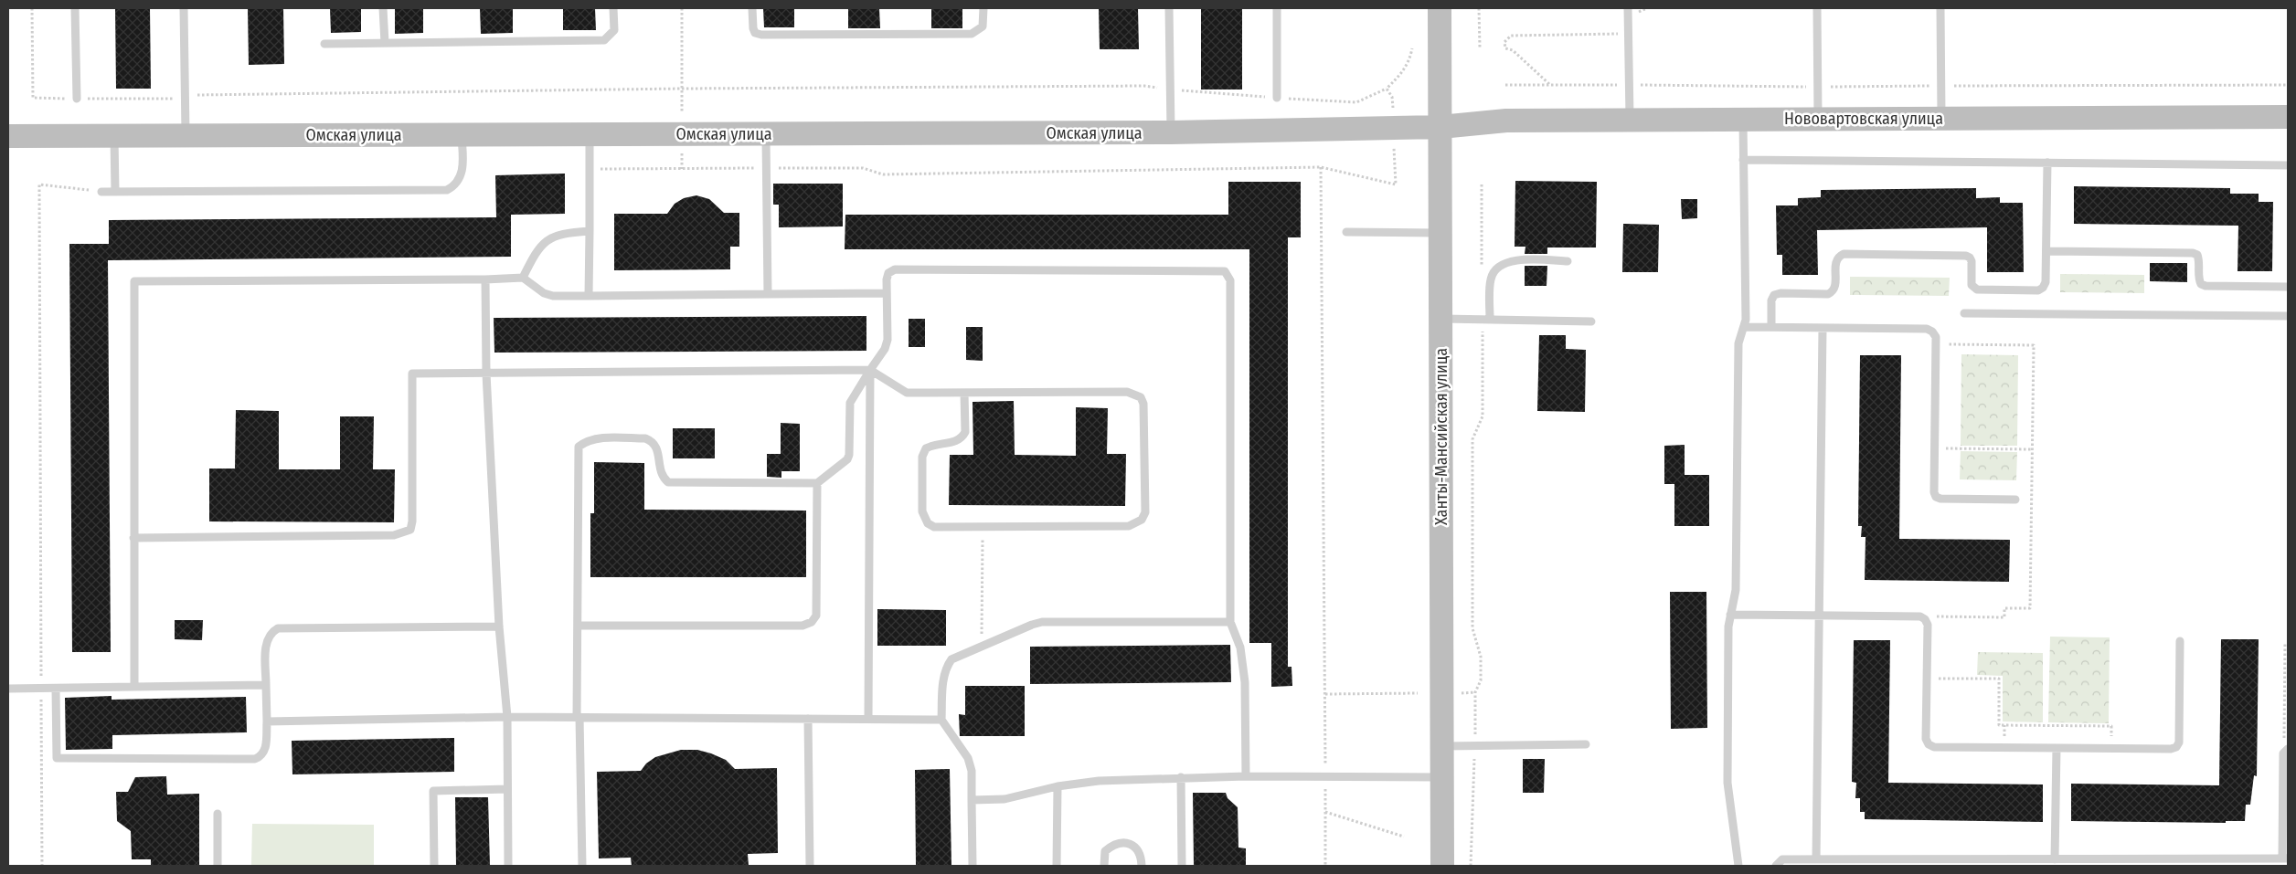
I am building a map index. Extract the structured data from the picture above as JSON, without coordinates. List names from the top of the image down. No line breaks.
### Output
{"streets":{"main road":["Нововартовская улица","Омская улица","Ханты-Мансийская улица"]},"crossings":[["Нововартовская улица","Омская улица"],["Нововартовская улица","Ханты-Мансийская улица"],["Омская улица","Ханты-Мансийская улица"]]}
